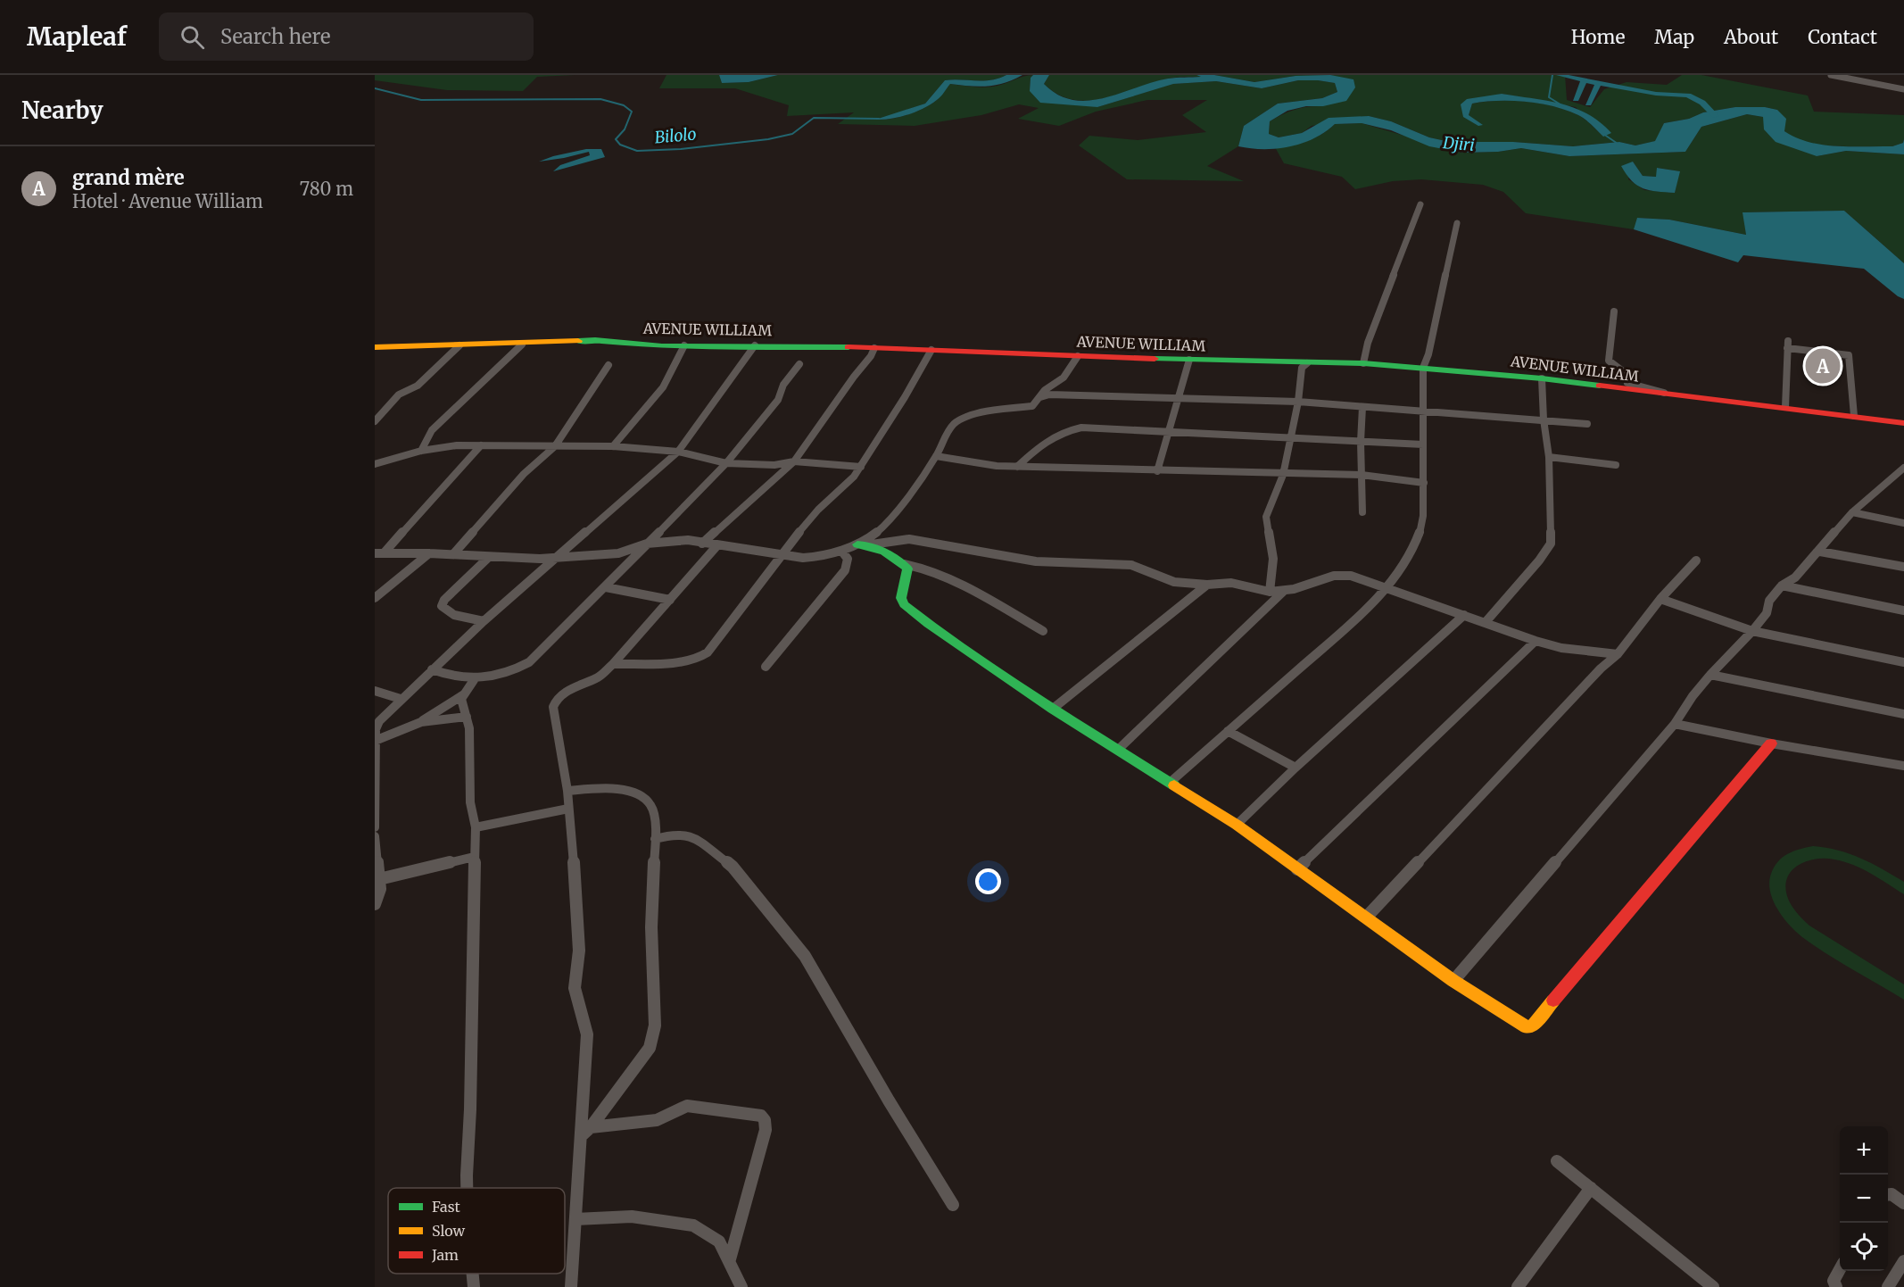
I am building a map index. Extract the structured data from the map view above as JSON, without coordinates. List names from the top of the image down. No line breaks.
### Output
{"streets":{"street":["AVENUE WILLIAM"]},"water":["Bilolo","Djiri"],"legend":["Fast","Slow","Jam"],"page":{"header":"Mapleaf","search":"Search here","nav":["Home","Map","About","Contact"],"heading":"Nearby","list":[{"mark":"A","name":"grand mère","note":"Hotel · Avenue William","value":"780 m"}],"pins":"A","map_buttons":["+","−"]}}
